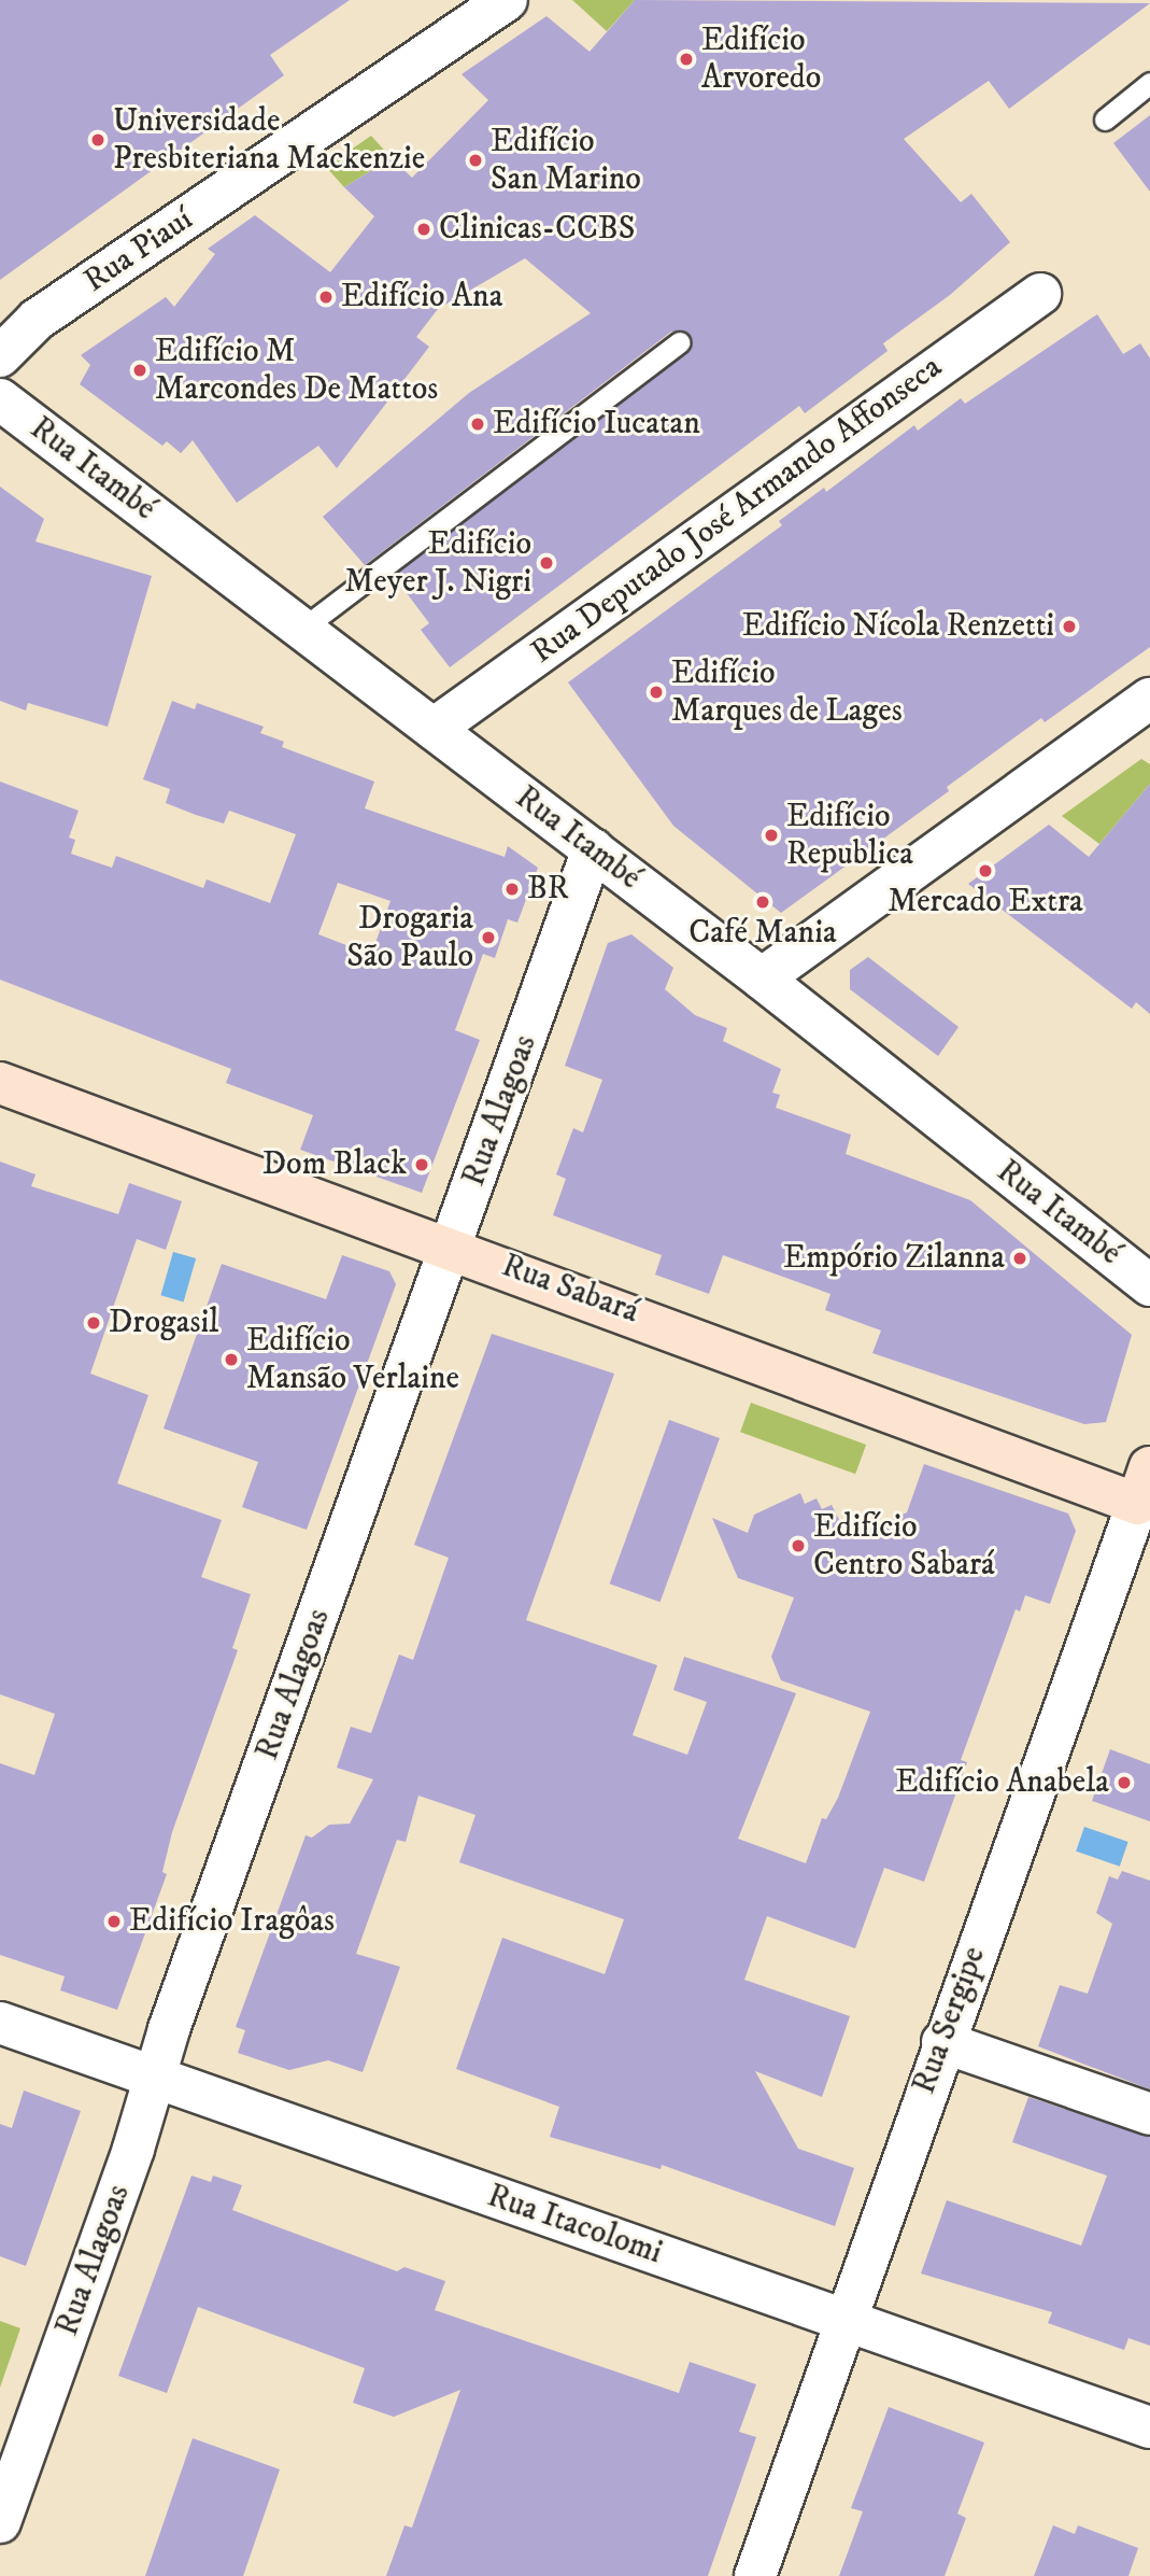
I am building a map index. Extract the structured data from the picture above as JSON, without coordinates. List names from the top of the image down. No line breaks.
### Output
{"streets":{"street":["Rua Piauí","Rua Itambé","Rua Deputado José Armando Affonseca","Rua Alagoas","Rua Sabará","Rua Sergipe","Rua Itacolomi"]},"crossings":[["Rua Itambé","Rua Deputado José Armando Affonseca"],["Rua Itambé","Rua Alagoas"],["Rua Alagoas","Rua Sabará"],["Rua Alagoas","Rua Itacolomi"],["Rua Sabará","Rua Sergipe"],["Rua Sergipe","Rua Itacolomi"]],"places":["Edifício Arvoredo","Universidade Presbiteriana Mackenzie","Edifício San Marino","Clinicas-CCBS","Edifício Ana","Edifício M Marcondes De Mattos","Edifício Iucatan","Edifício Meyer J. Nigri","Edifício Nícola Renzetti","Edifício Marques de Lages","Edifício Republica","Mercado Extra","BR","Café Mania","Drogaria São Paulo","Dom Black","Empório Zilanna","Drogasil","Edifício Mansão Verlaine","Edifício Centro Sabará","Edifício Anabela","Edifício Iragôas"]}
